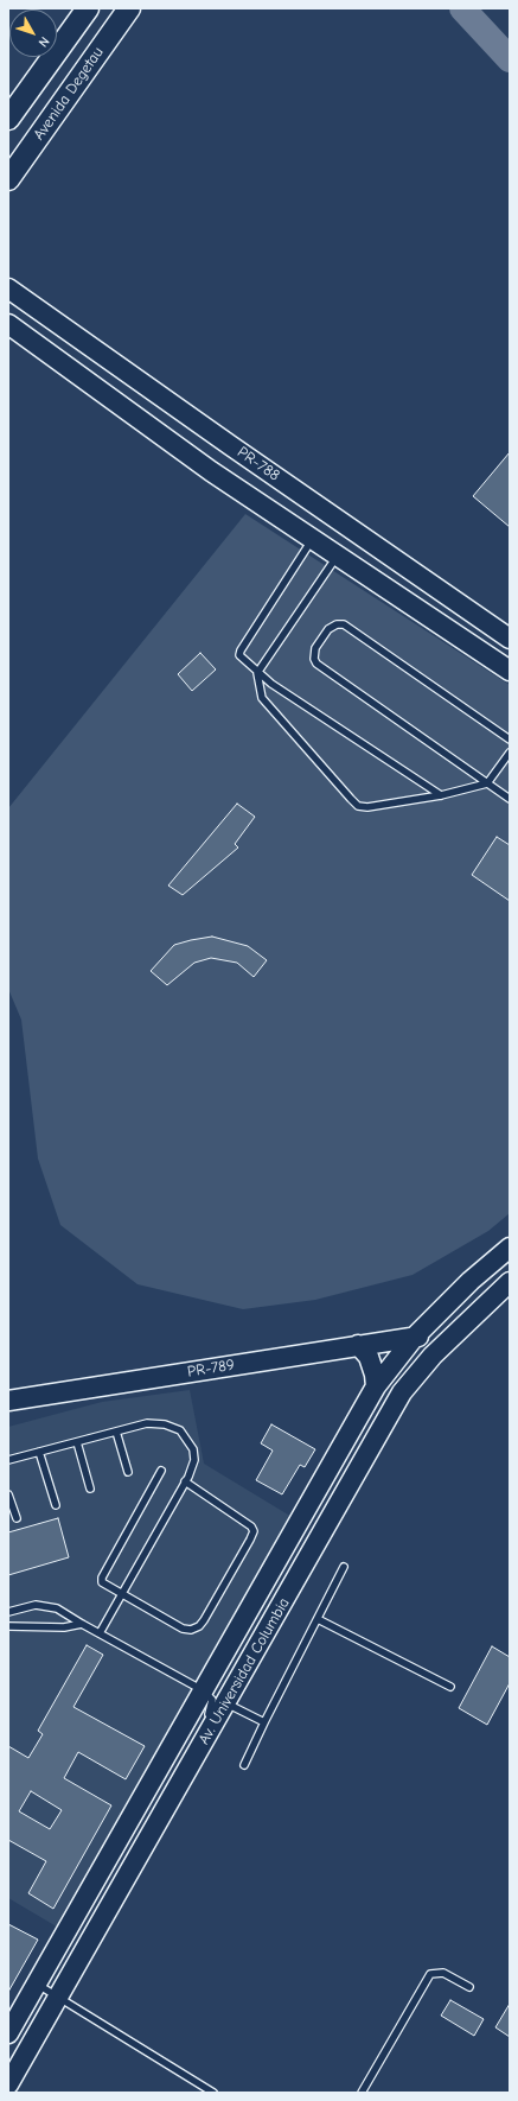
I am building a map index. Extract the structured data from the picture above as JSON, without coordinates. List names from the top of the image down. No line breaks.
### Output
{"streets":{"main road":["Avenida Degetau","PR-788","PR-789","Av. Universidad Columbia"]},"crossings":[["PR-789","Av. Universidad Columbia"]],"north":"bottom right"}
